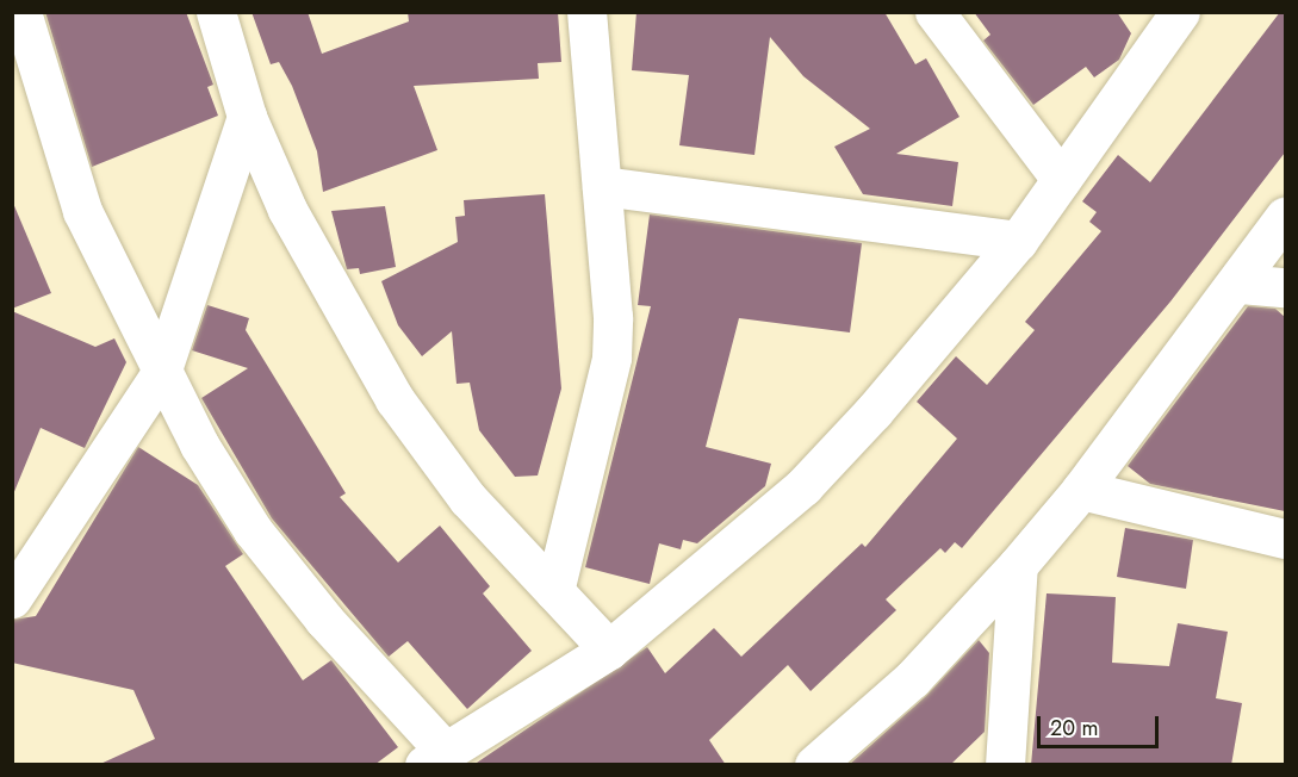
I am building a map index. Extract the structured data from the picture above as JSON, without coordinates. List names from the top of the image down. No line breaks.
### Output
{"scale_bar":"20 m"}
